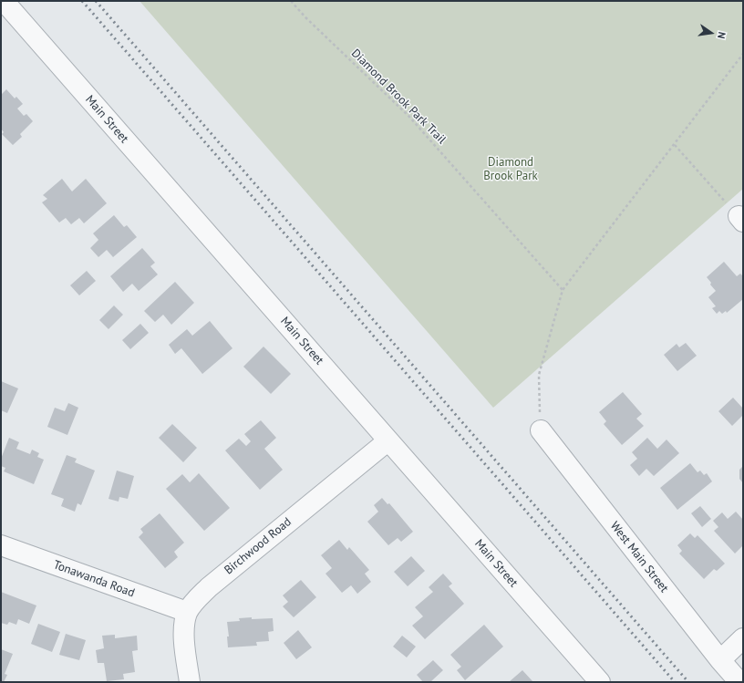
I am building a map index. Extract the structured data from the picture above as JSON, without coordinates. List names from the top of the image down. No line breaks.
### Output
{"streets":{"street":["Main Street","Birchwood Road","West Main Street","Tonawanda Road"],"path":["Diamond Brook Park Trail"]},"crossings":[["Main Street","Birchwood Road"],["Birchwood Road","Tonawanda Road"]],"parks":["Diamond Brook Park"],"north":"right"}
